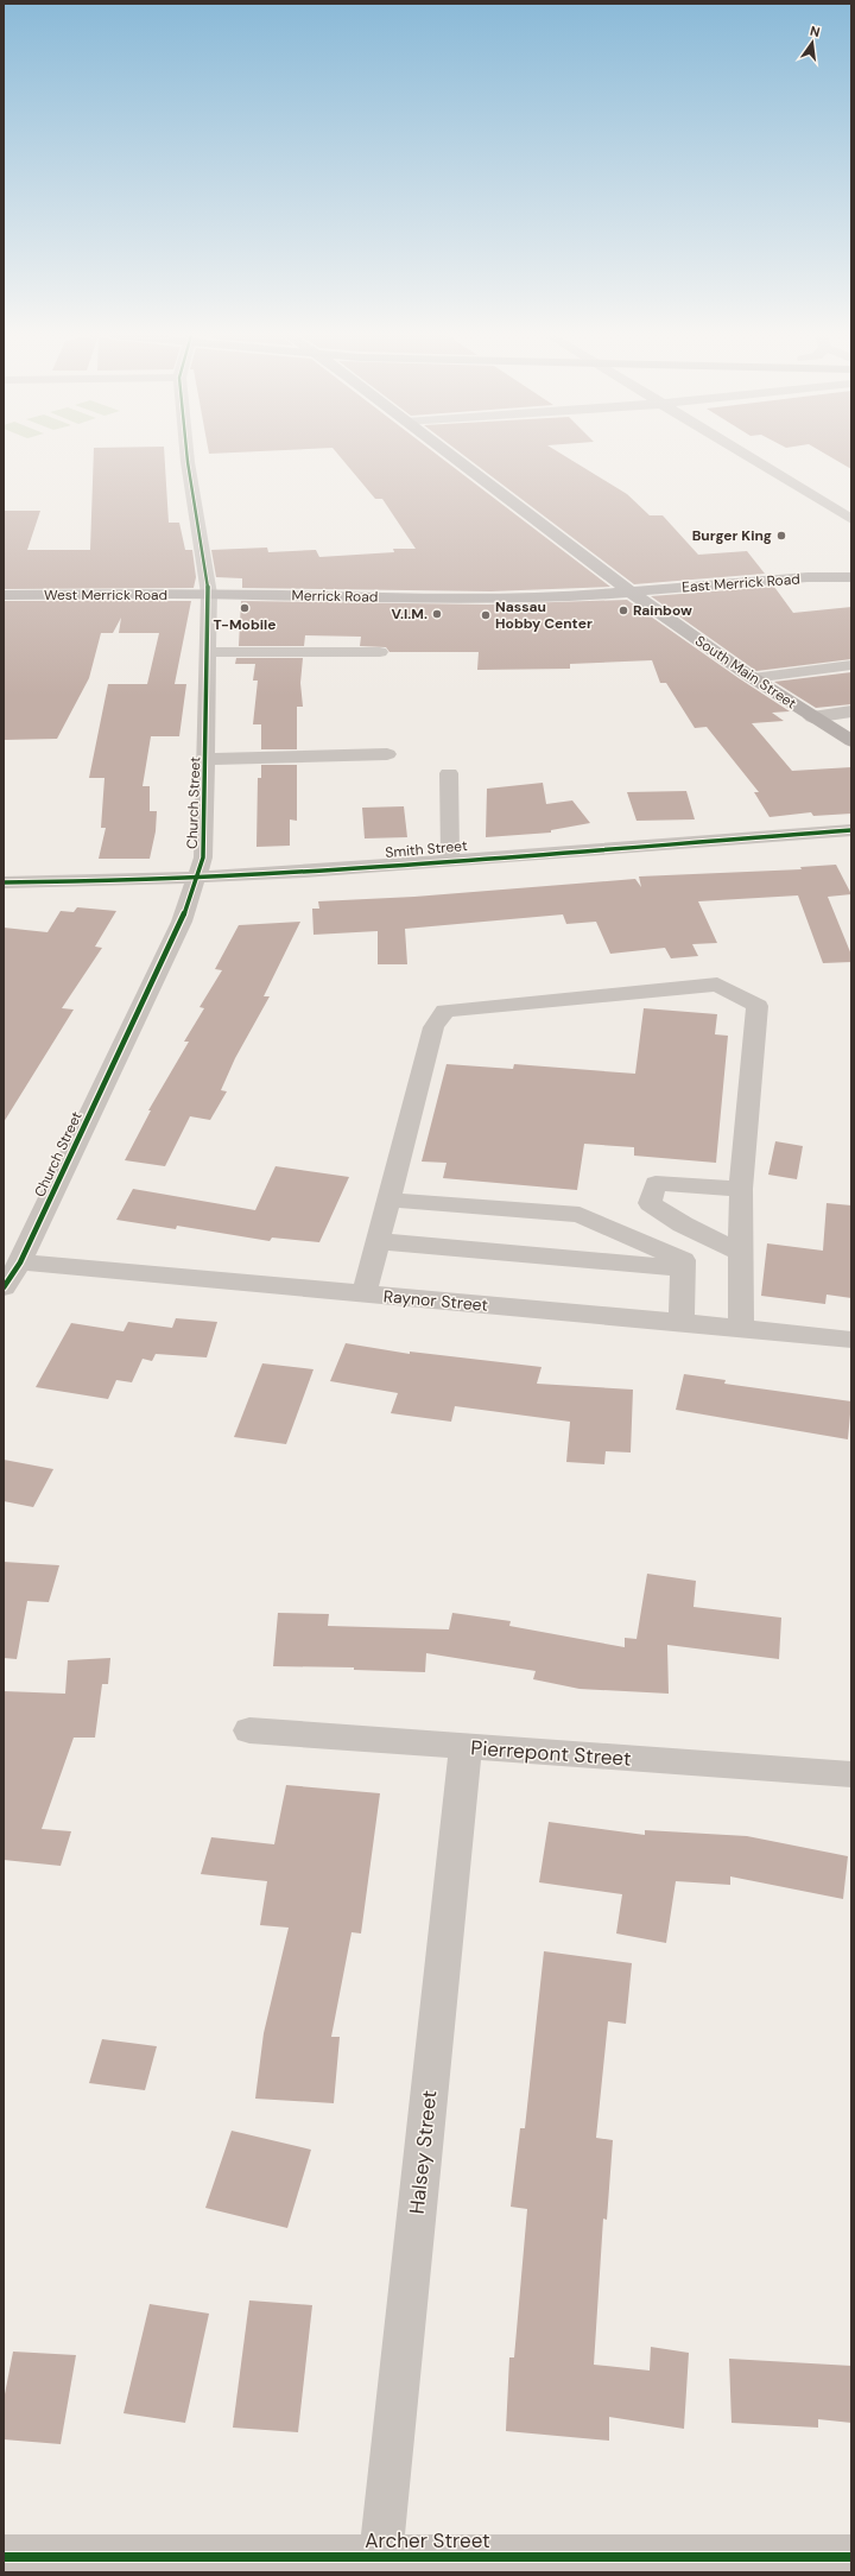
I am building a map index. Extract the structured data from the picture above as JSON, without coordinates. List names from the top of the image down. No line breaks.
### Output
{"streets":{"main road":["East Merrick Road","West Merrick Road","Merrick Road","South Main Street"],"street":["Church Street","Smith Street","Raynor Street","Pierrepont Street","Halsey Street","Archer Street"]},"crossings":[["East Merrick Road","Merrick Road"],["East Merrick Road","South Main Street"],["West Merrick Road","Merrick Road"],["West Merrick Road","Church Street"],["Merrick Road","South Main Street"],["Merrick Road","Church Street"],["Church Street","Smith Street"],["Church Street","Raynor Street"],["Pierrepont Street","Halsey Street"],["Halsey Street","Archer Street"]],"places":["Burger King","T-Mobile","Rainbow","V.I.M.","Nassau Hobby Center"],"north":"top"}
